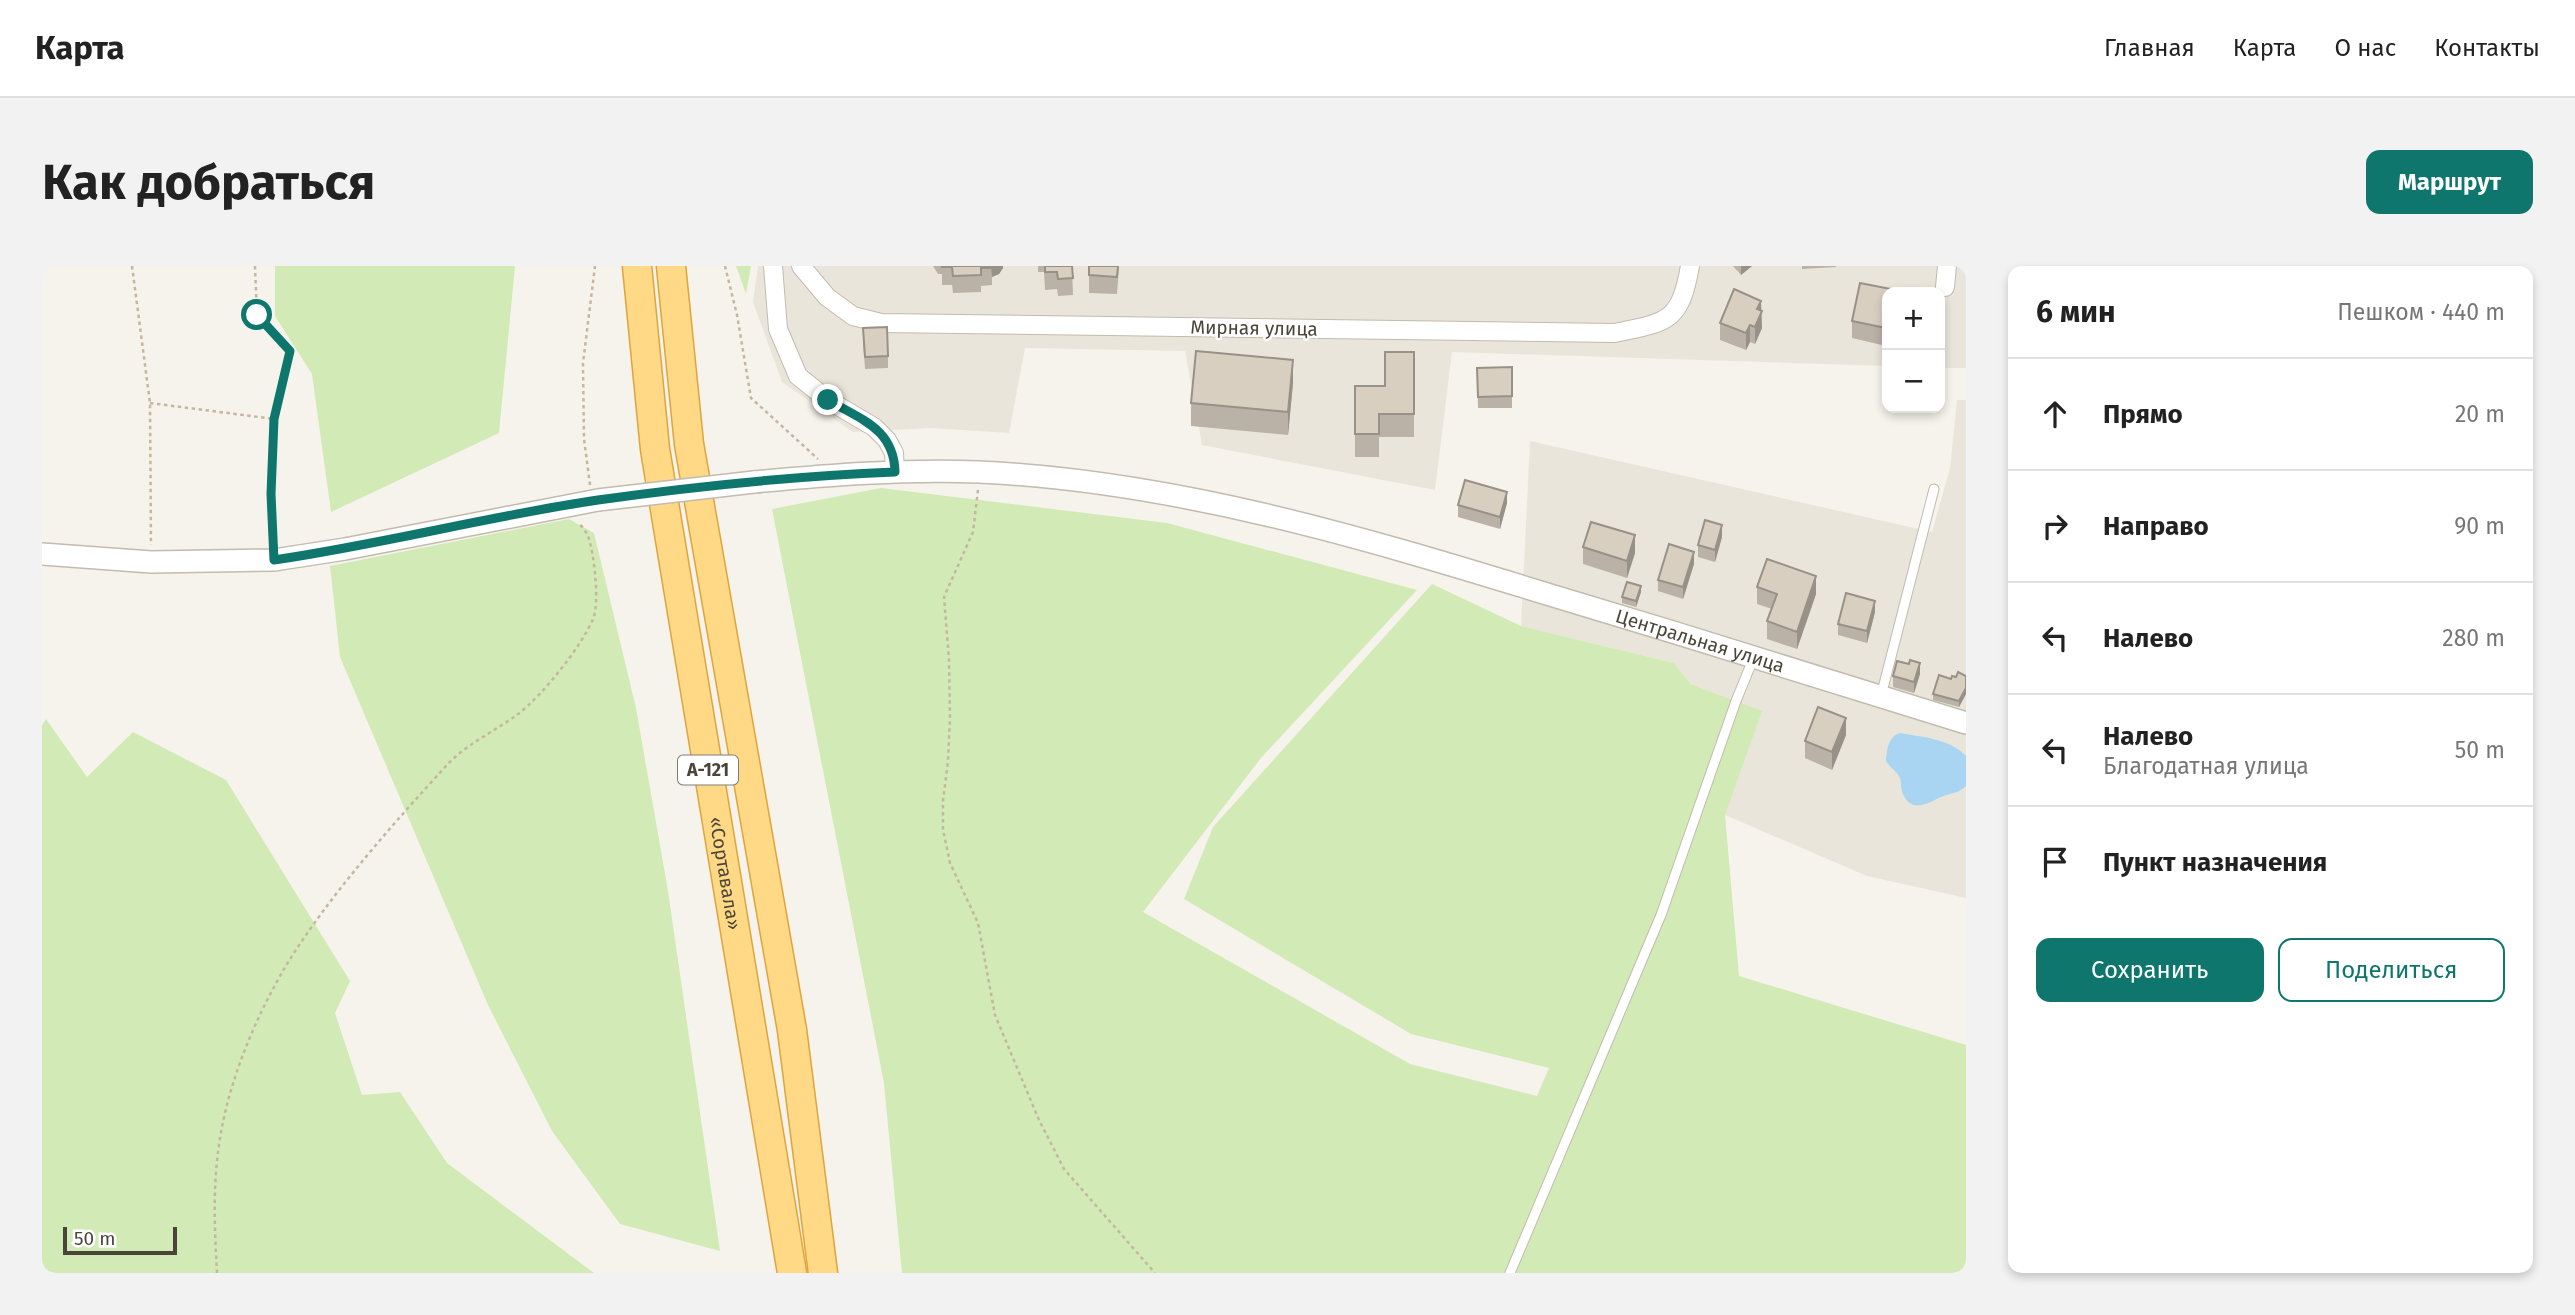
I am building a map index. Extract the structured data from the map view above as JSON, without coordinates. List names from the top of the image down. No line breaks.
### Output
{"streets":{"highway":["А-121","«Сортавала»"],"street":["Мирная улица","Центральная улица"]},"scale_bar":"50 m","page":{"header":"Карта","nav":["Главная","Карта","О нас","Контакты"],"buttons":["Маршрут",["Сохранить","Поделиться"]],"title":"Как добраться","heading":["6 мин","Пешком · 440 m"],"map_buttons":["+","−"],"list":[["Прямо","20 m"],["Направо","90 m"],["Налево","280 m"],["Налево","Благодатная улица","50 m"],"Пункт назначения"],"scale":"50 m"}}
